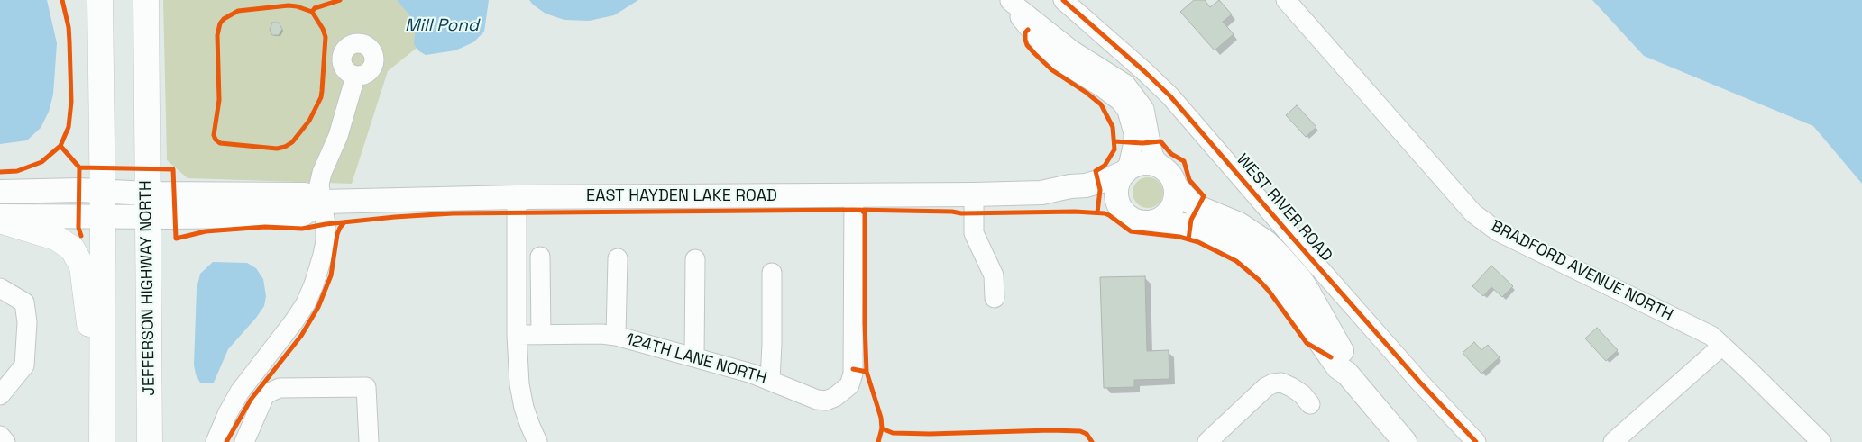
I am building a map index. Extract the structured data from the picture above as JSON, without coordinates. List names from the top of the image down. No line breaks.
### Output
{"streets":{"highway":["JEFFERSON HIGHWAY NORTH"],"main road":["EAST HAYDEN LAKE ROAD"],"street":["WEST RIVER ROAD","BRADFORD AVENUE NORTH","124TH LANE NORTH"]},"crossings":[["EAST HAYDEN LAKE ROAD","124TH LANE NORTH"]],"water":["Mill Pond"]}
